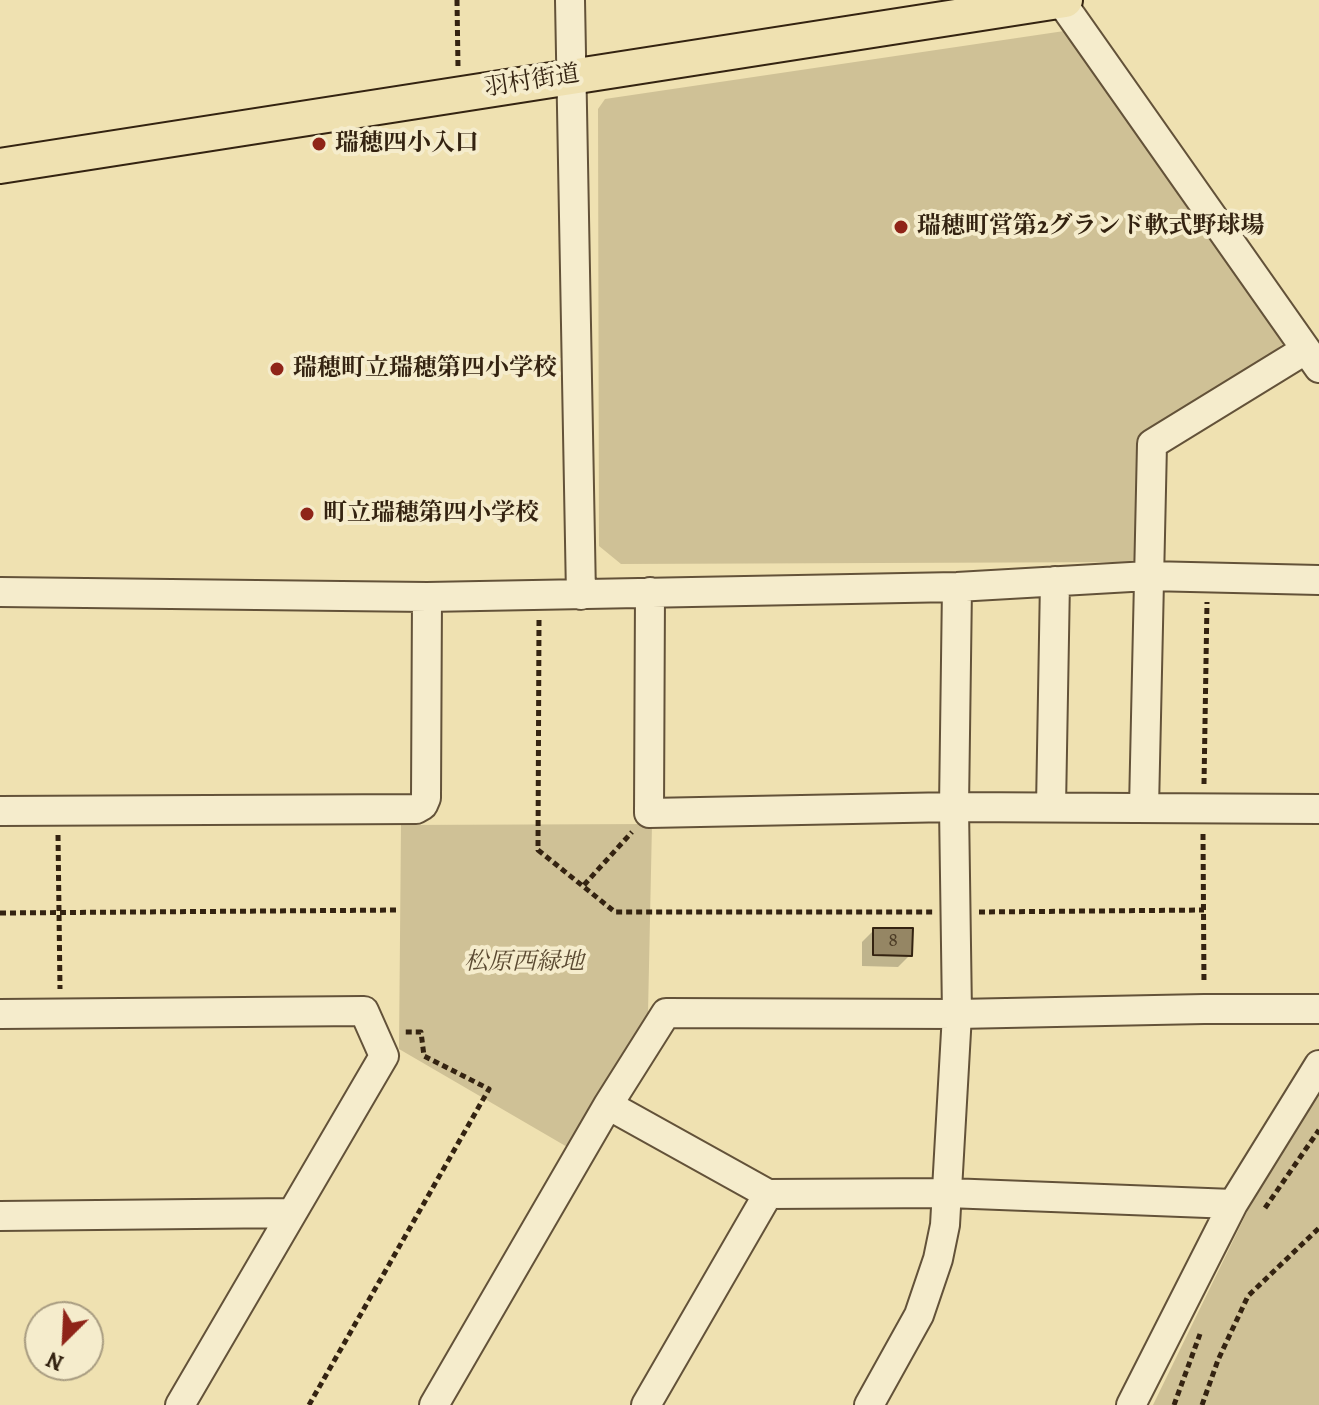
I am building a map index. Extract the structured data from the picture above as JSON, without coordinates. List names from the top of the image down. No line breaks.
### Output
{"streets":{"main road":["羽村街道"]},"parks":["松原西緑地"],"places":["瑞穂四小入口","瑞穂町営第2グランド軟式野球場","瑞穂町立瑞穂第四小学校","町立瑞穂第四小学校"],"house_numbers":["8"],"north":"bottom left"}
